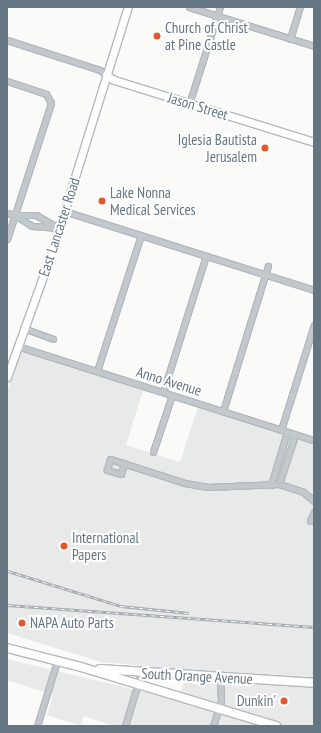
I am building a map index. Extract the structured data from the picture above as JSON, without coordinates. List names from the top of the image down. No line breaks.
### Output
{"streets":{"main road":["South Orange Avenue"],"street":["Jason Street","East Lancaster Road","Anno Avenue"]},"crossings":[["Jason Street","East Lancaster Road"],["East Lancaster Road","Anno Avenue"]],"places":["Church of Christ at Pine Castle","Iglesia Bautista Jerusalem","Lake Nonna Medical Services","International Papers","NAPA Auto Parts","Dunkin'"]}
